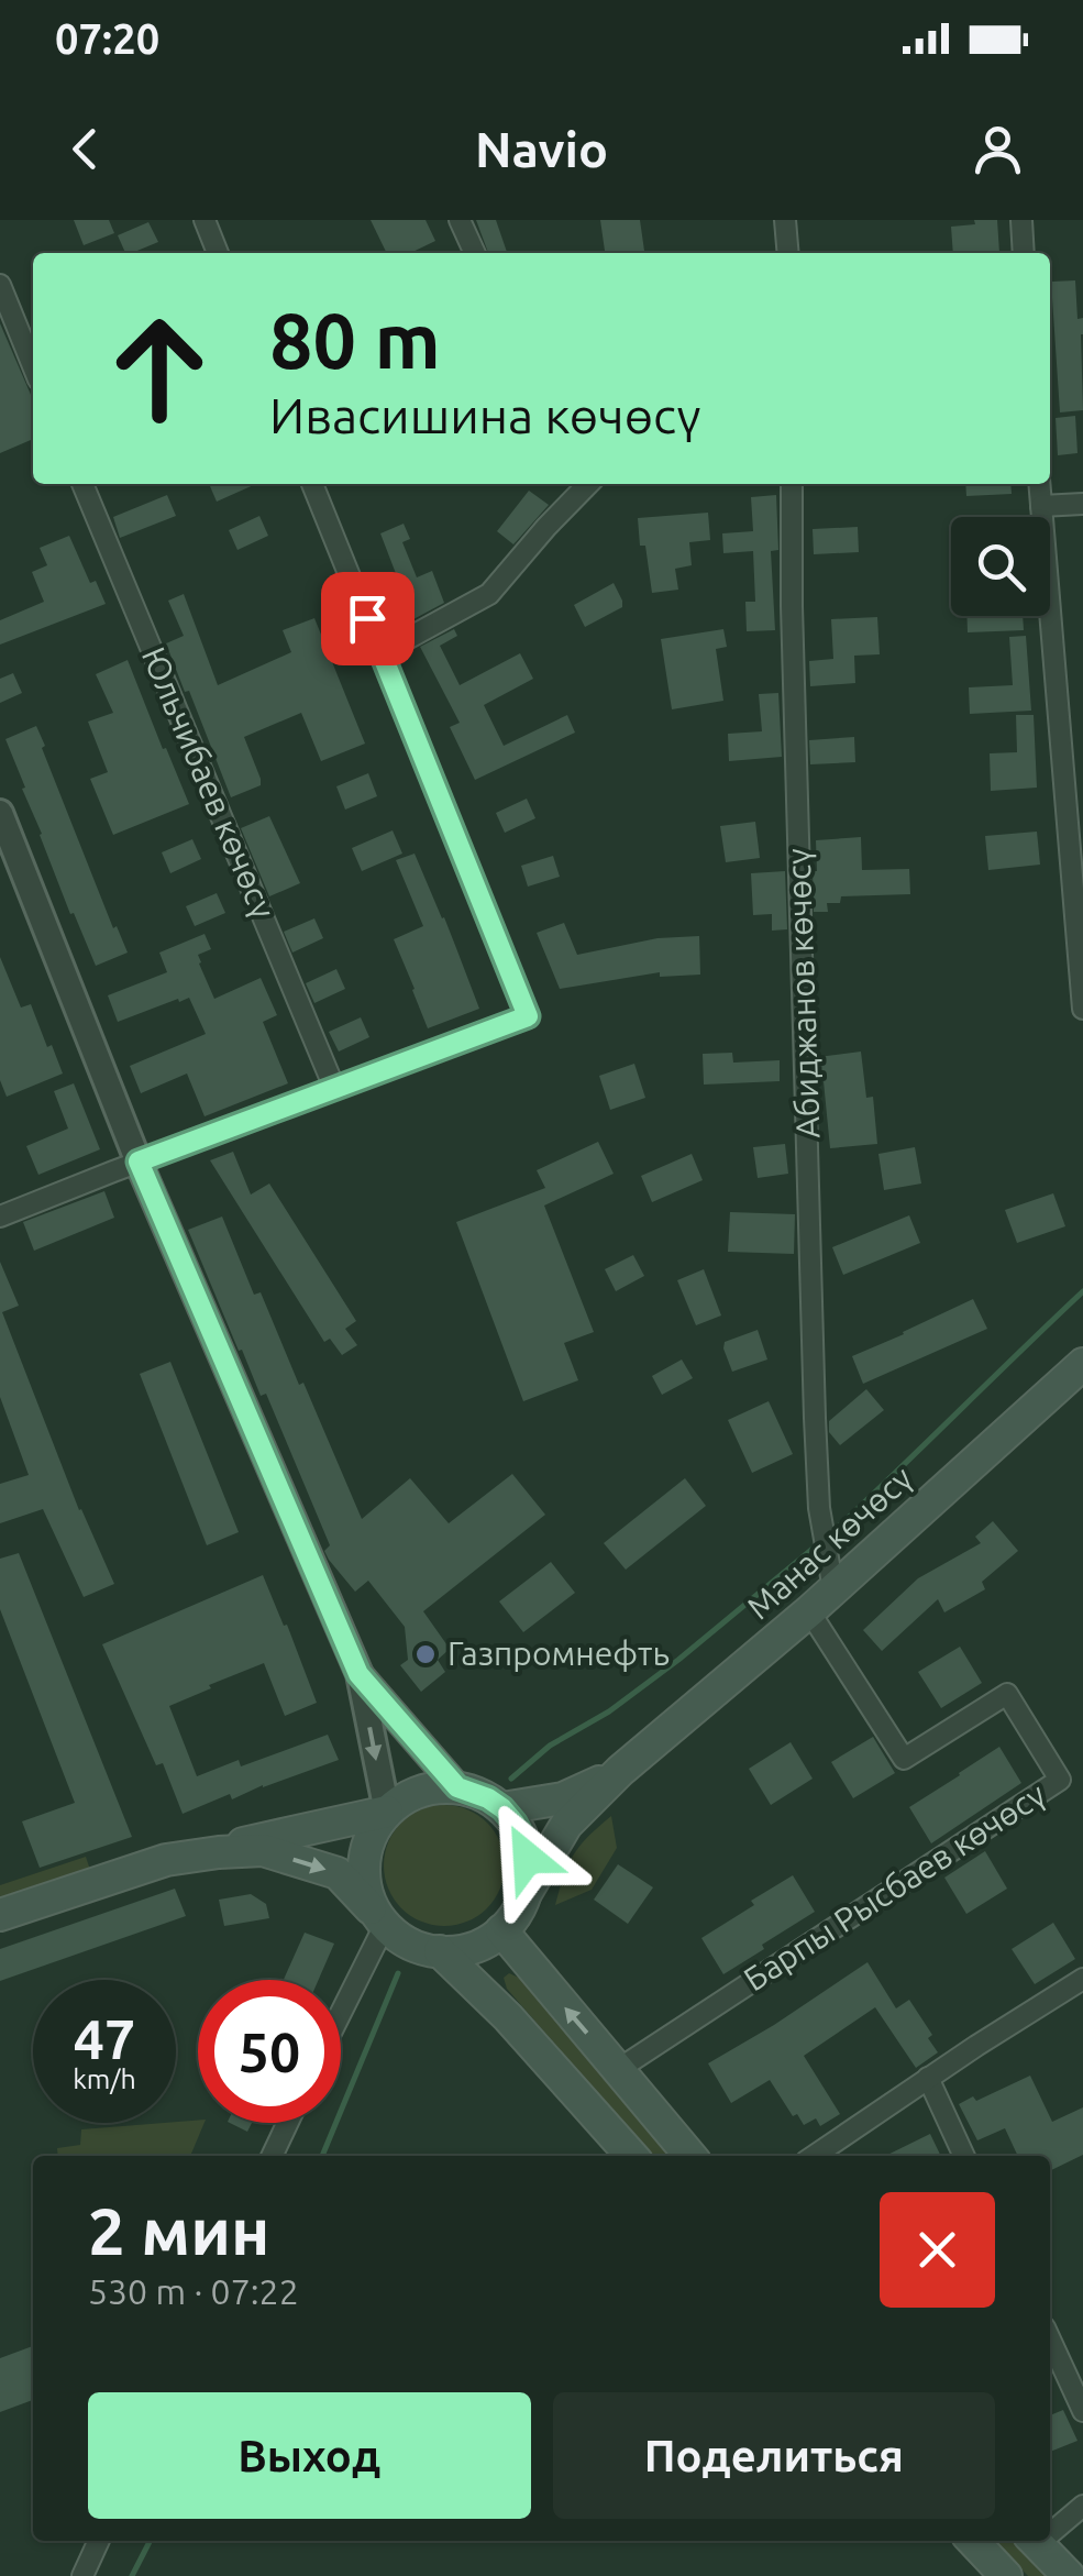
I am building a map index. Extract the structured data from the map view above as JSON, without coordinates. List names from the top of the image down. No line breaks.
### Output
{"streets":{"main road":["Манас көчөсү"],"street":["Юльчибаев көчөсү","Абиджанов көчөсү","Барпы Рысбаев көчөсү"]},"crossings":[["Абиджанов көчөсү","Манас көчөсү"],["Манас көчөсү","Барпы Рысбаев көчөсү"]],"places":["Газпромнефть"],"page":{"status":"07:20","header":"Navio","turn":["80 m","Ивасишина көчөсү"],"speed":"47 km/h","limit":"50","heading":["2 мин","530 m · 07:22"],"buttons":["Выход","Поделиться"]}}
